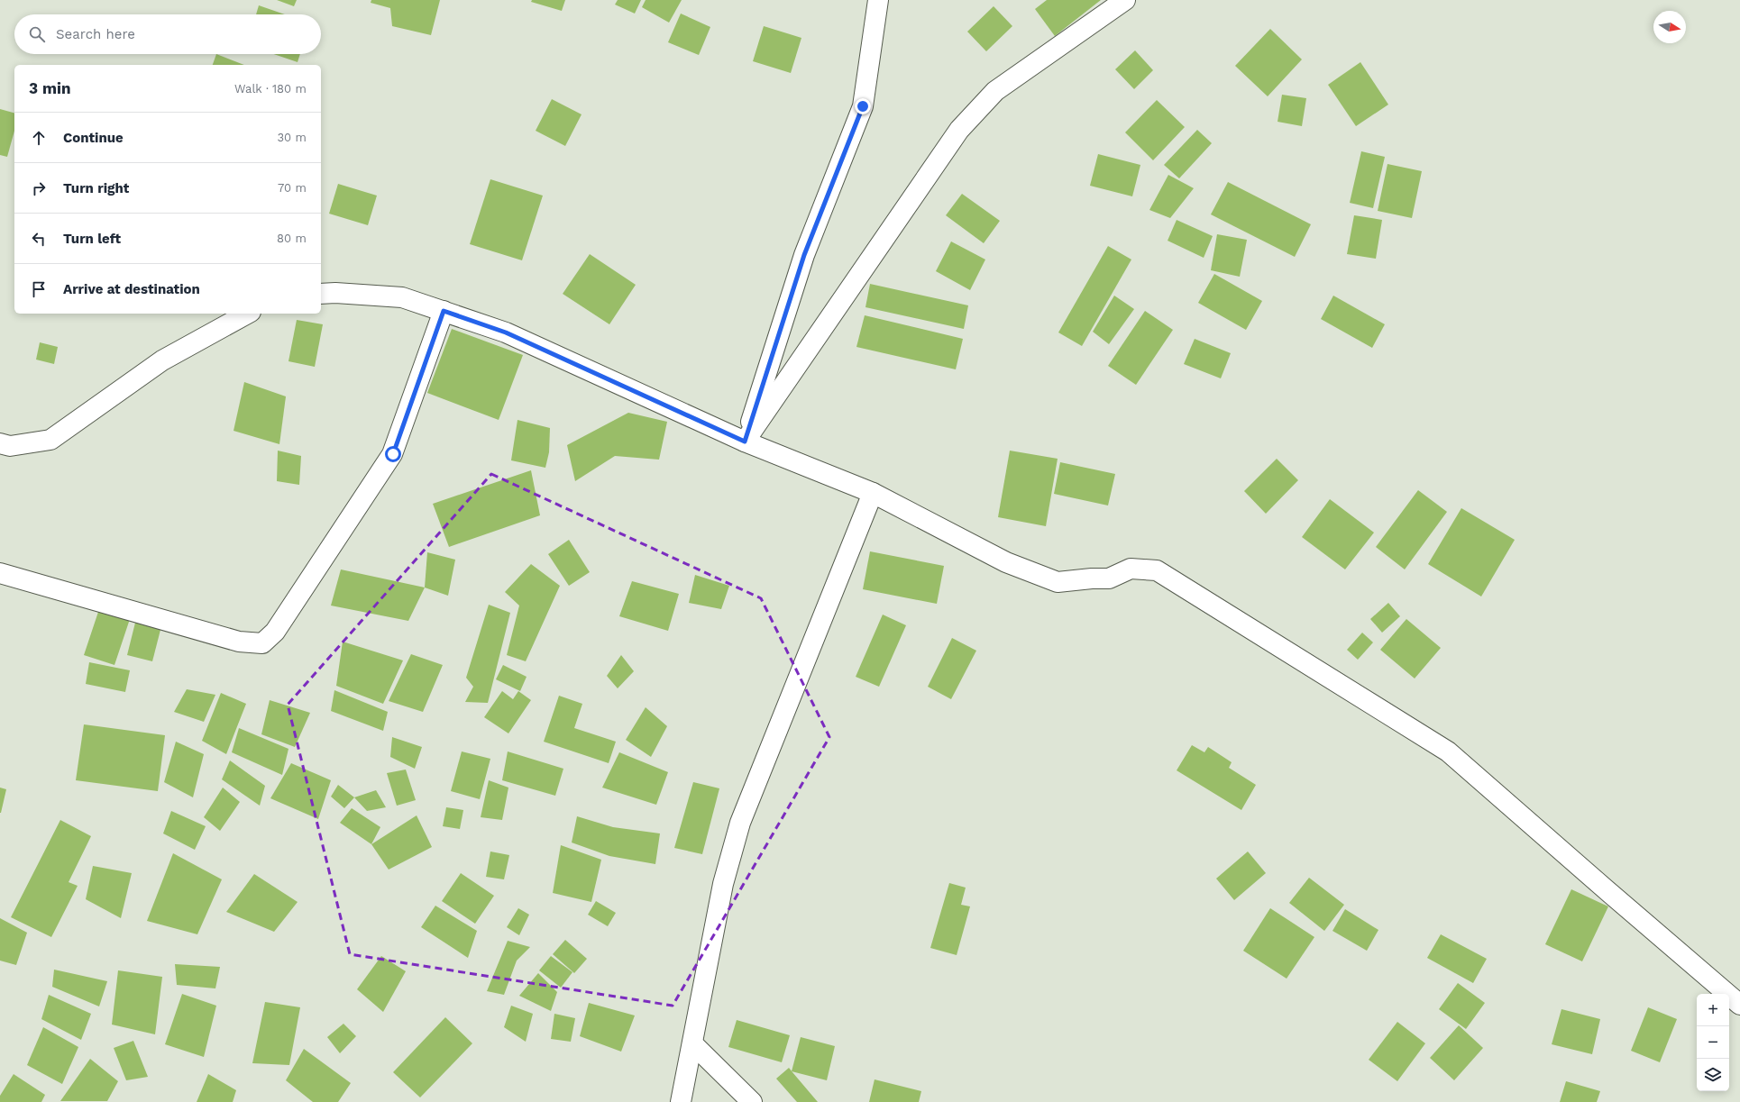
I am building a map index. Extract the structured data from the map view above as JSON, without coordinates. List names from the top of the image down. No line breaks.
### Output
{"north":"right","page":{"search":"Search here","heading":["3 min","Walk · 180 m"],"list":[["Continue","30 m"],["Turn right","70 m"],["Turn left","80 m"],"Arrive at destination"],"map_buttons":["+","−"]}}
